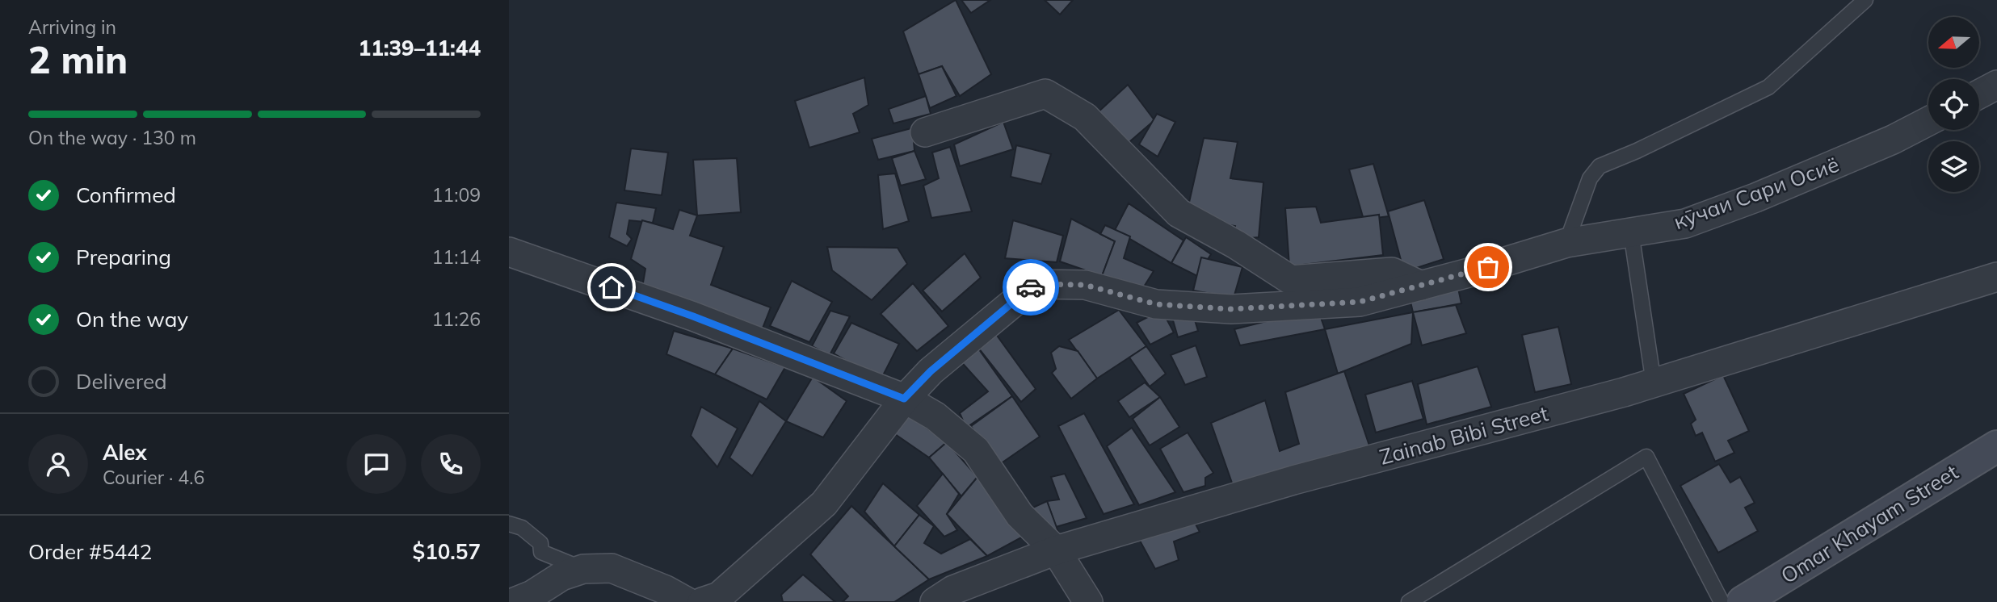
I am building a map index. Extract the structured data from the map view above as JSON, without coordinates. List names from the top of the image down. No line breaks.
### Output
{"streets":{"main road":["Omar Khayam Street"],"street":["кӯчаи Сари Осиё","Zainab Bibi Street"]},"north":"left","page":{"heading":["2 min","Arriving in","11:39–11:44"],"panel":["Alex","Courier · 4.6","Order #5442","$10.57"],"bar":"On the way · 130 m","list":[["Confirmed","11:09"],["Preparing","11:14"],["On the way","11:26"],"Delivered"]}}
